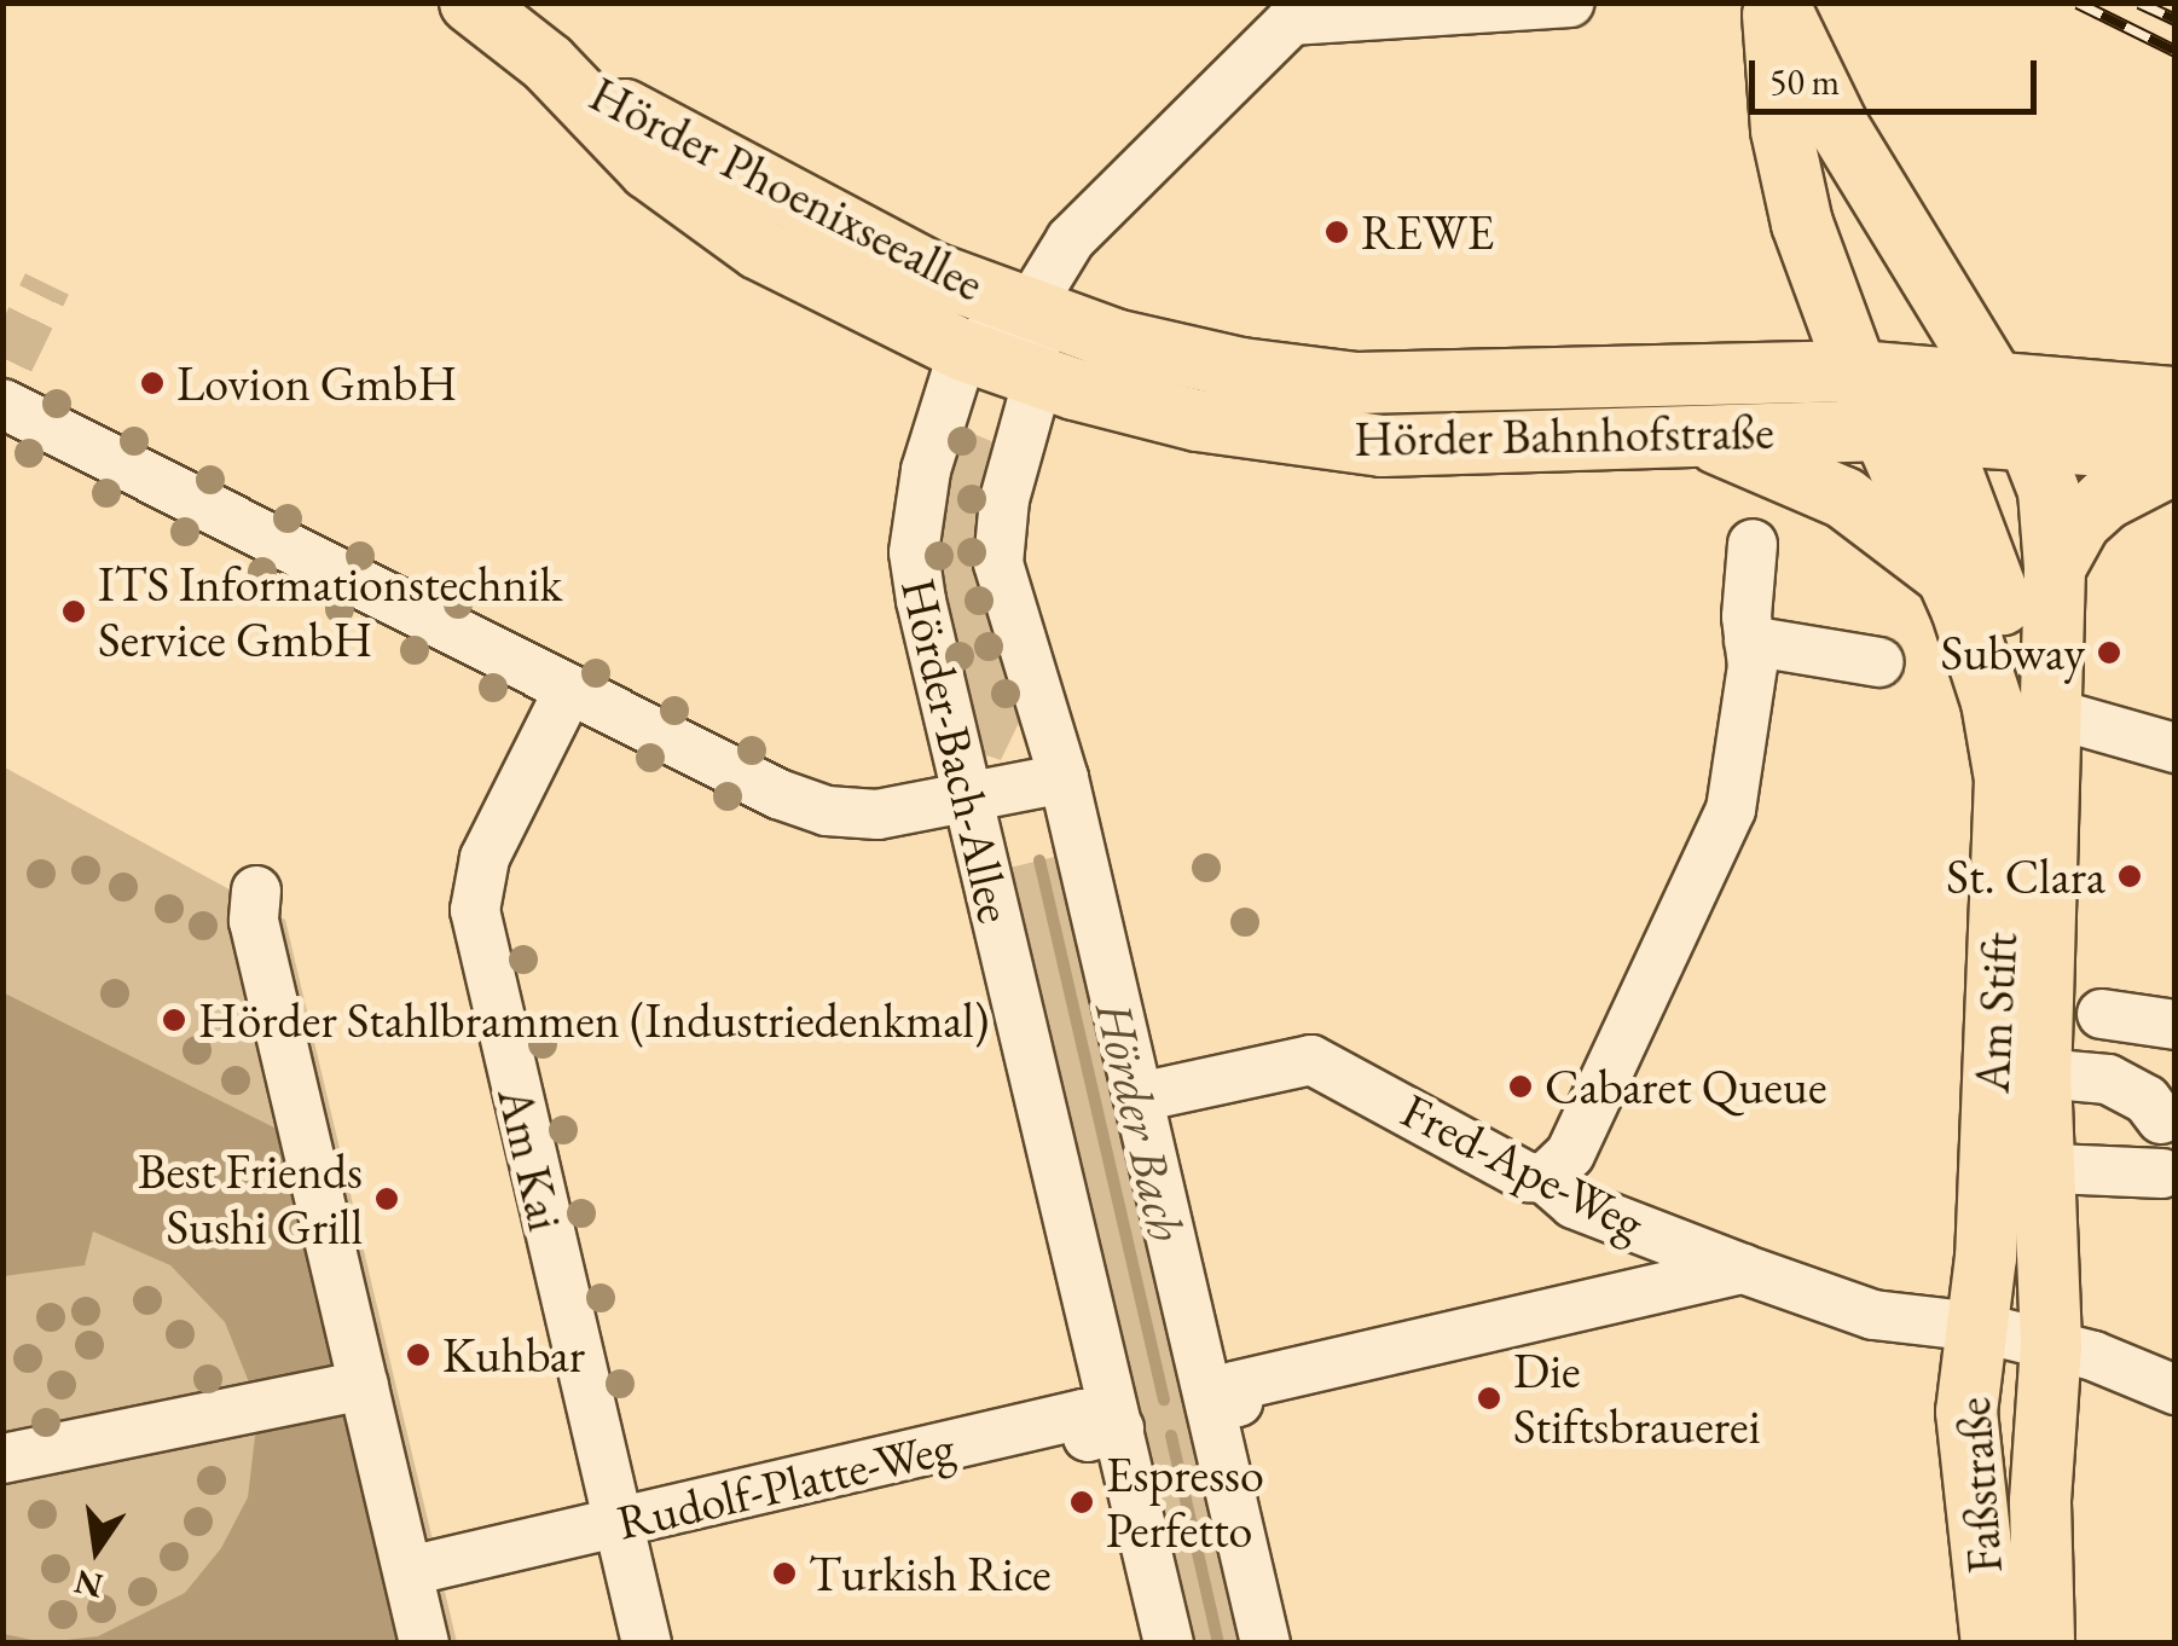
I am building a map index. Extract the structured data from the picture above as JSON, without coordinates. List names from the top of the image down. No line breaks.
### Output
{"streets":{"main road":["Hörder Phoenixseeallee","Hörder Bahnhofstraße","Am Stift","Faßstraße"],"street":["Hörder-Bach-Allee","Am Kai","Fred-Ape-Weg","Rudolf-Platte-Weg"]},"crossings":[["Hörder Phoenixseeallee","Hörder Bahnhofstraße"],["Hörder Phoenixseeallee","Hörder-Bach-Allee"],["Hörder Bahnhofstraße","Hörder-Bach-Allee"],["Hörder Bahnhofstraße","Am Stift"],["Hörder-Bach-Allee","Fred-Ape-Weg"],["Hörder-Bach-Allee","Rudolf-Platte-Weg"],["Am Stift","Fred-Ape-Weg"],["Am Stift","Faßstraße"],["Am Kai","Rudolf-Platte-Weg"],["Fred-Ape-Weg","Faßstraße"]],"water":["Hörder Bach"],"places":["REWE","Lovion GmbH","ITS Informationstechnik Service GmbH","Subway","St. Clara","Hörder Stahlbrammen (Industriedenkmal)","Cabaret Queue","Best Friends Sushi Grill","Kuhbar","Die Stiftsbrauerei","Espresso Perfetto","Turkish Rice"],"scale_bar":"50 m","north":"bottom"}
